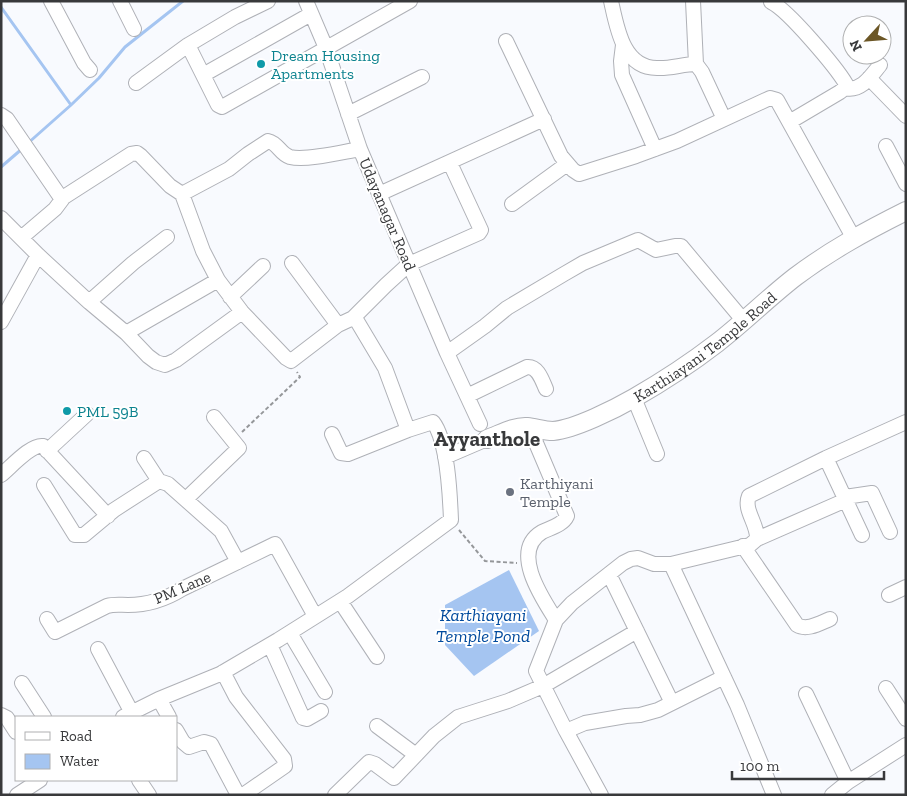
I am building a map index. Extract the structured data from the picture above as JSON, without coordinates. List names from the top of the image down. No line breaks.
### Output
{"streets":{"main road":["Karthiayani Temple Road"],"street":["Udayanagar Road","PM Lane"]},"crossings":[["Udayanagar Road","Karthiayani Temple Road"]],"districts":["Ayyanthole"],"water":["Karthiayani Temple Pond"],"places":["Dream Housing Apartments","PML 59B","Karthiyani Temple"],"legend":["Road","Water"],"scale_bar":"100 m","north":"bottom left"}
